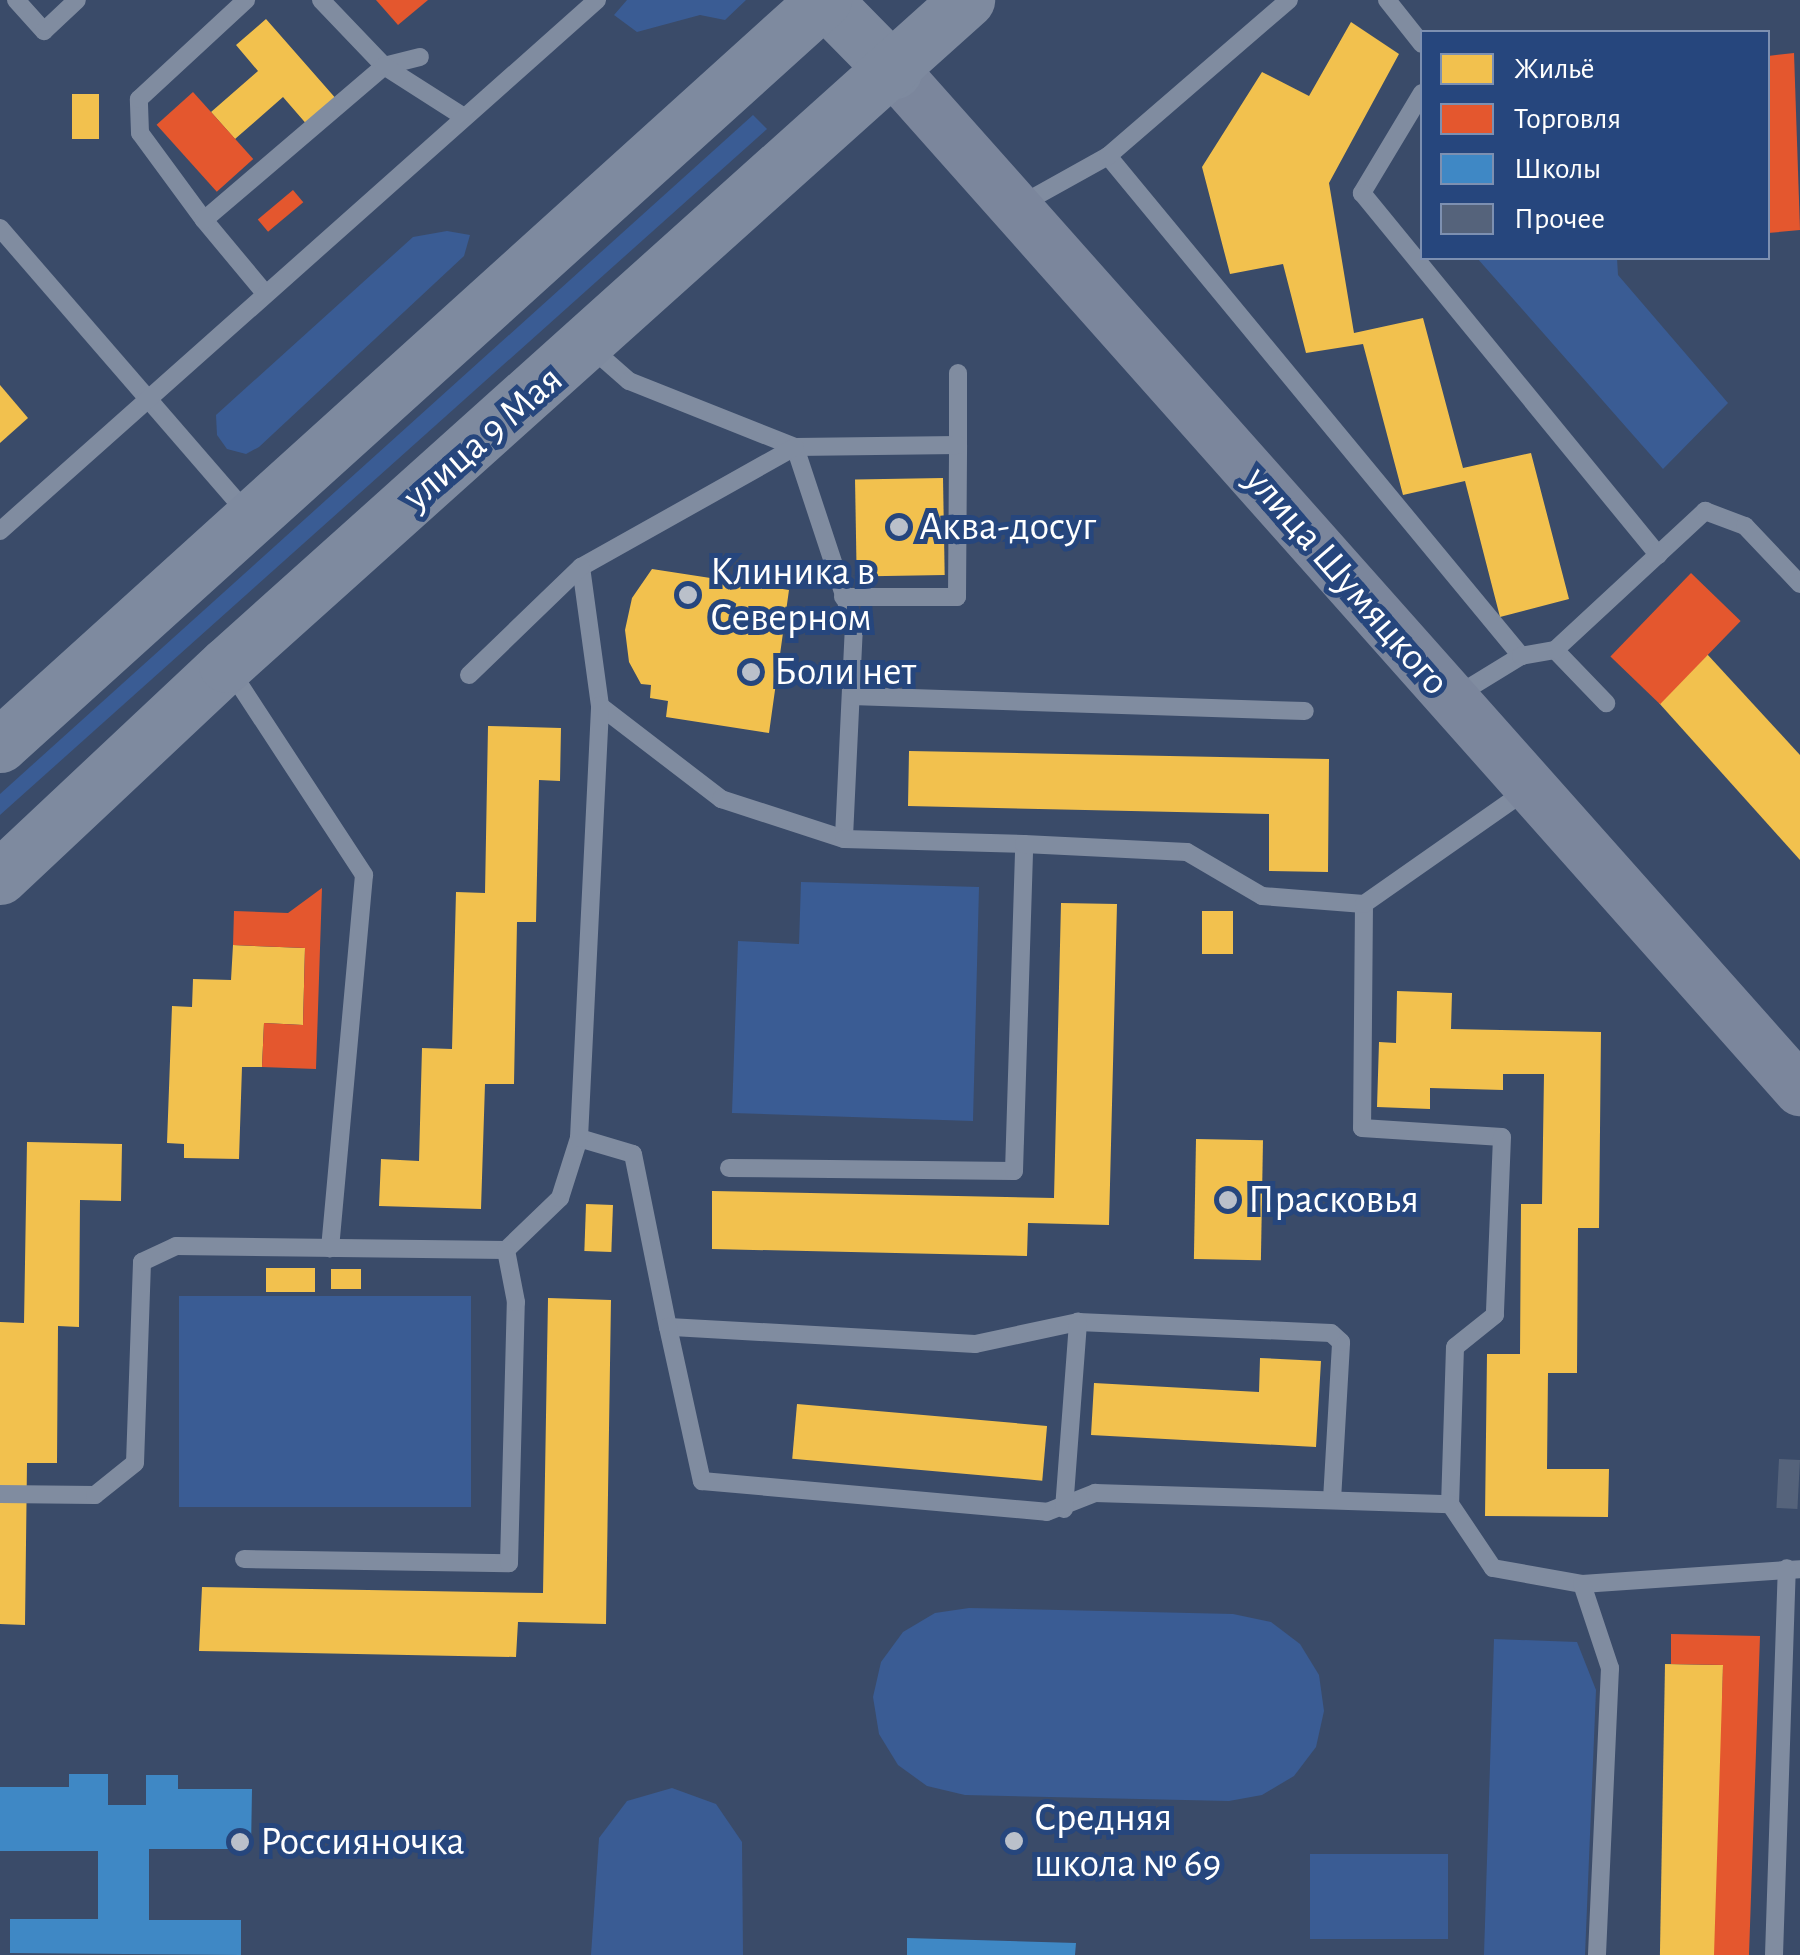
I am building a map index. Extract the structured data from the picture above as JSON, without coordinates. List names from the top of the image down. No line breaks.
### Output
{"streets":{"main road":["улица 9 Мая"],"street":["улица Шумяцкого"]},"crossings":[["улица 9 Мая","улица Шумяцкого"]],"places":["Аква-досуг","Клиника в Северном","Боли нет","Прасковья","Средняя школа № 69","Россияночка"],"legend":["Жильё","Торговля","Школы","Прочее"]}
